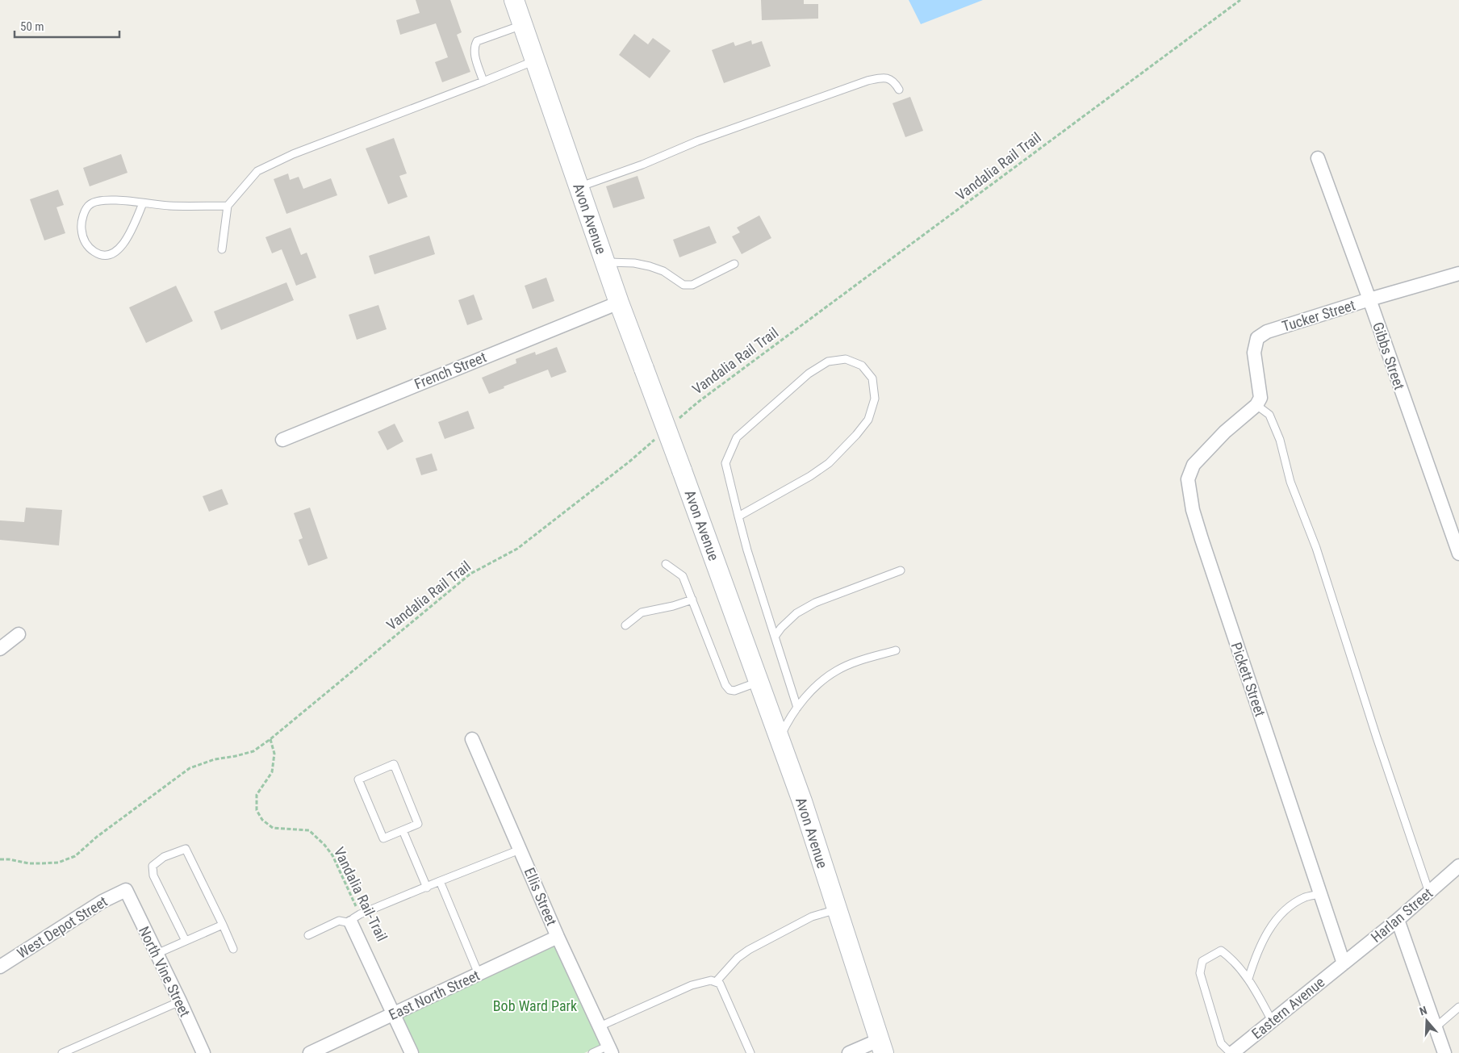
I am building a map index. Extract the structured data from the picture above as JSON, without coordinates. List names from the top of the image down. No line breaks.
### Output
{"streets":{"main road":["Avon Avenue"],"street":["Tucker Street","Gibbs Street","French Street","Pickett Street","Ellis Street","Harlan Street","West Depot Street","North Vine Street","East North Street","Eastern Avenue"],"path":["Vandalia Rail Trail","Vandalia Rail-Trail"]},"crossings":[["Vandalia Rail Trail","Vandalia Rail-Trail"],["Avon Avenue","French Street"],["Tucker Street","Gibbs Street"],["Tucker Street","Pickett Street"],["Pickett Street","Harlan Street"],["Pickett Street","Eastern Avenue"],["Ellis Street","East North Street"],["Harlan Street","Eastern Avenue"],["West Depot Street","North Vine Street"]],"parks":["Bob Ward Park"],"scale_bar":"50 m","north":"top"}
